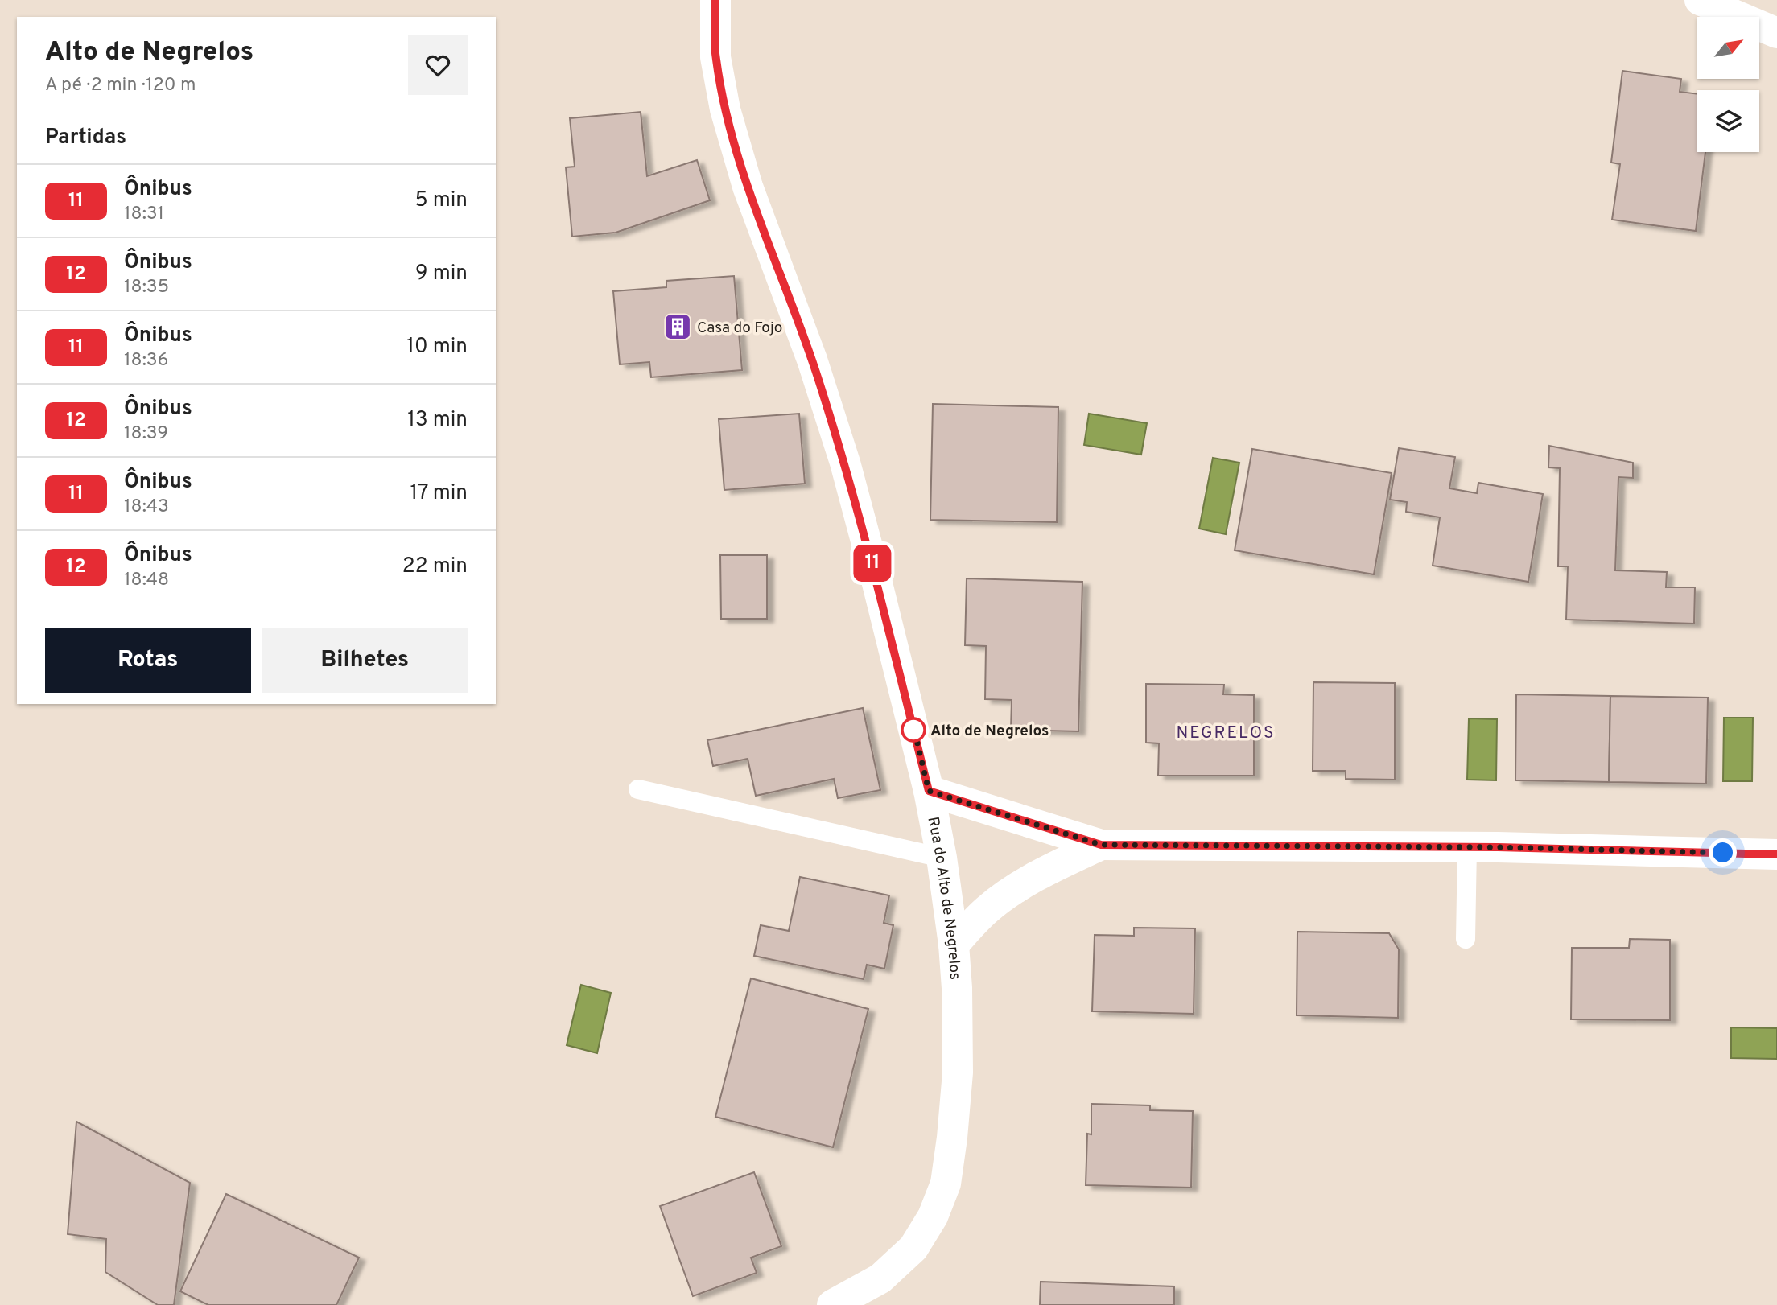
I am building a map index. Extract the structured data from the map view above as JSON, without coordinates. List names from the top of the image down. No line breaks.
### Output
{"streets":{"street":["Rua do Alto de Negrelos"]},"districts":["NEGRELOS"],"places":{"building":["Casa do Fojo"],"other":["Alto de Negrelos"]},"lines":["bus line 11"],"north":"top right","page":{"on_map":"11","heading":[["Alto de Negrelos","A pé · 2 min · 120 m"],"Partidas"],"list":[{"mark":"11","name":"Ônibus","note":"18:31","value":"5 min"},{"mark":"12","name":"Ônibus","note":"18:35","value":"9 min"},{"mark":"11","name":"Ônibus","note":"18:36","value":"10 min"},{"mark":"12","name":"Ônibus","note":"18:39","value":"13 min"},{"mark":"11","name":"Ônibus","note":"18:43","value":"17 min"},{"mark":"12","name":"Ônibus","note":"18:48","value":"22 min"}],"buttons":["Rotas","Bilhetes"]}}
